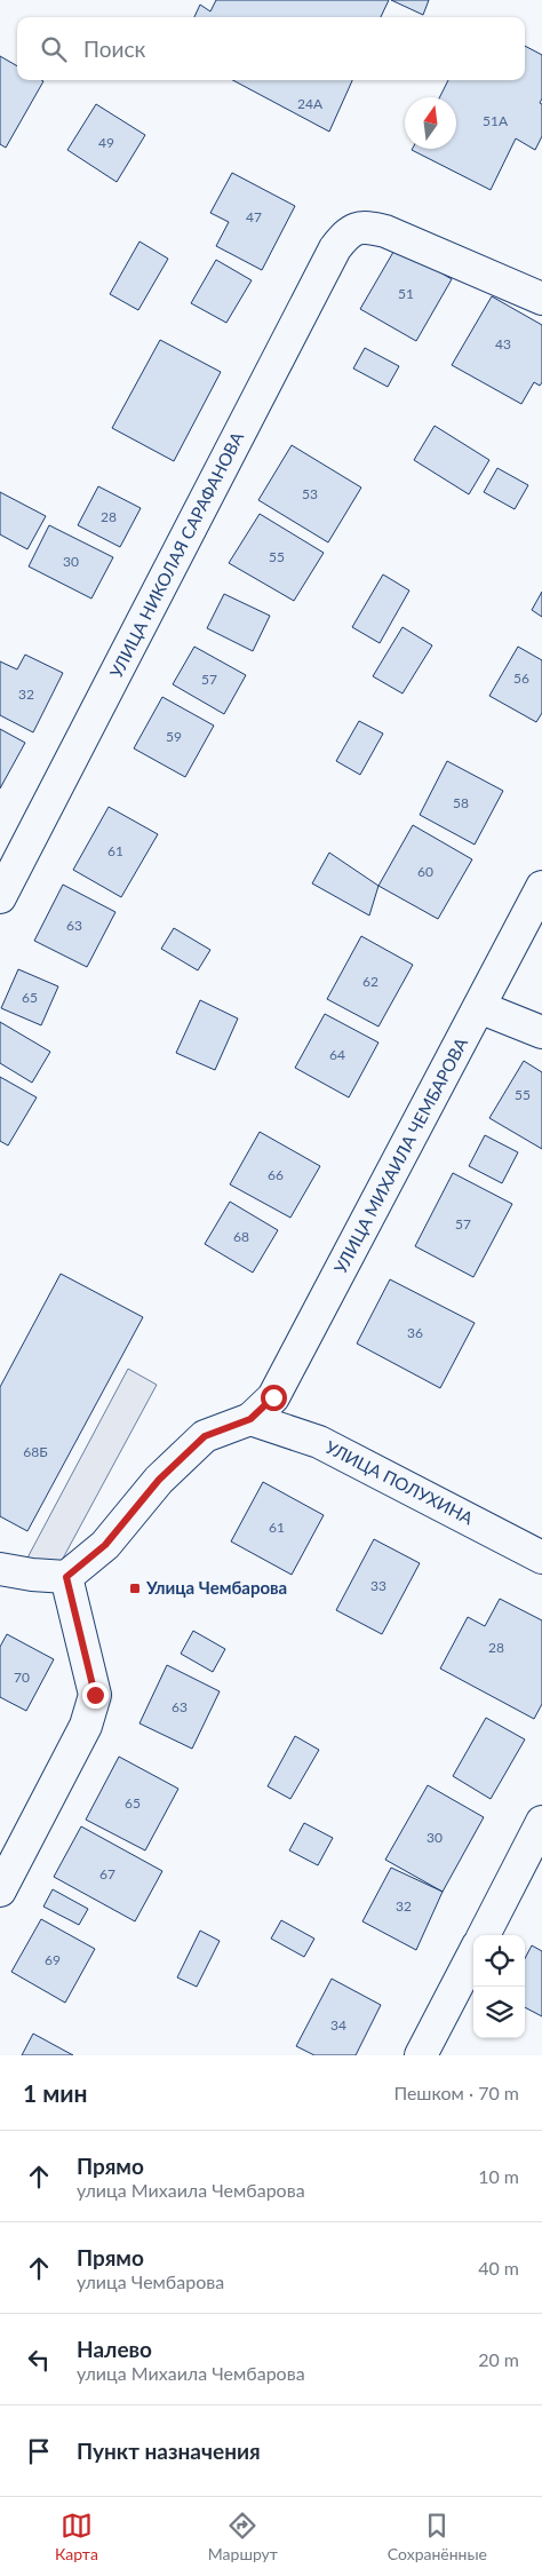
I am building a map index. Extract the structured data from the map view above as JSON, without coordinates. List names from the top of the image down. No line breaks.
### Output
{"streets":{"street":["УЛИЦА НИКОЛАЯ САРАФАНОВА","УЛИЦА МИХАИЛА ЧЕМБАРОВА","УЛИЦА ПОЛУХИНА"]},"crossings":[["УЛИЦА МИХАИЛА ЧЕМБАРОВА","УЛИЦА ПОЛУХИНА"]],"places":{"transit":["Улица Чембарова"]},"house_numbers":["24А","51А","49","47","51","43","53","28","55","30","56","57","32","59","58","61","60","63","62","65","64","55","66","57","68","36","68Б","61","33","28","70","63","65","30","67","32","69","34"],"north":"top","page":{"search":"Поиск","heading":["1 мин","Пешком · 70 m"],"list":[["Прямо","улица Михаила Чембарова","10 m"],["Прямо","улица Чембарова","40 m"],["Налево","улица Михаила Чембарова","20 m"],"Пункт назначения"],"nav":["Карта","Маршрут","Сохранённые"]}}
